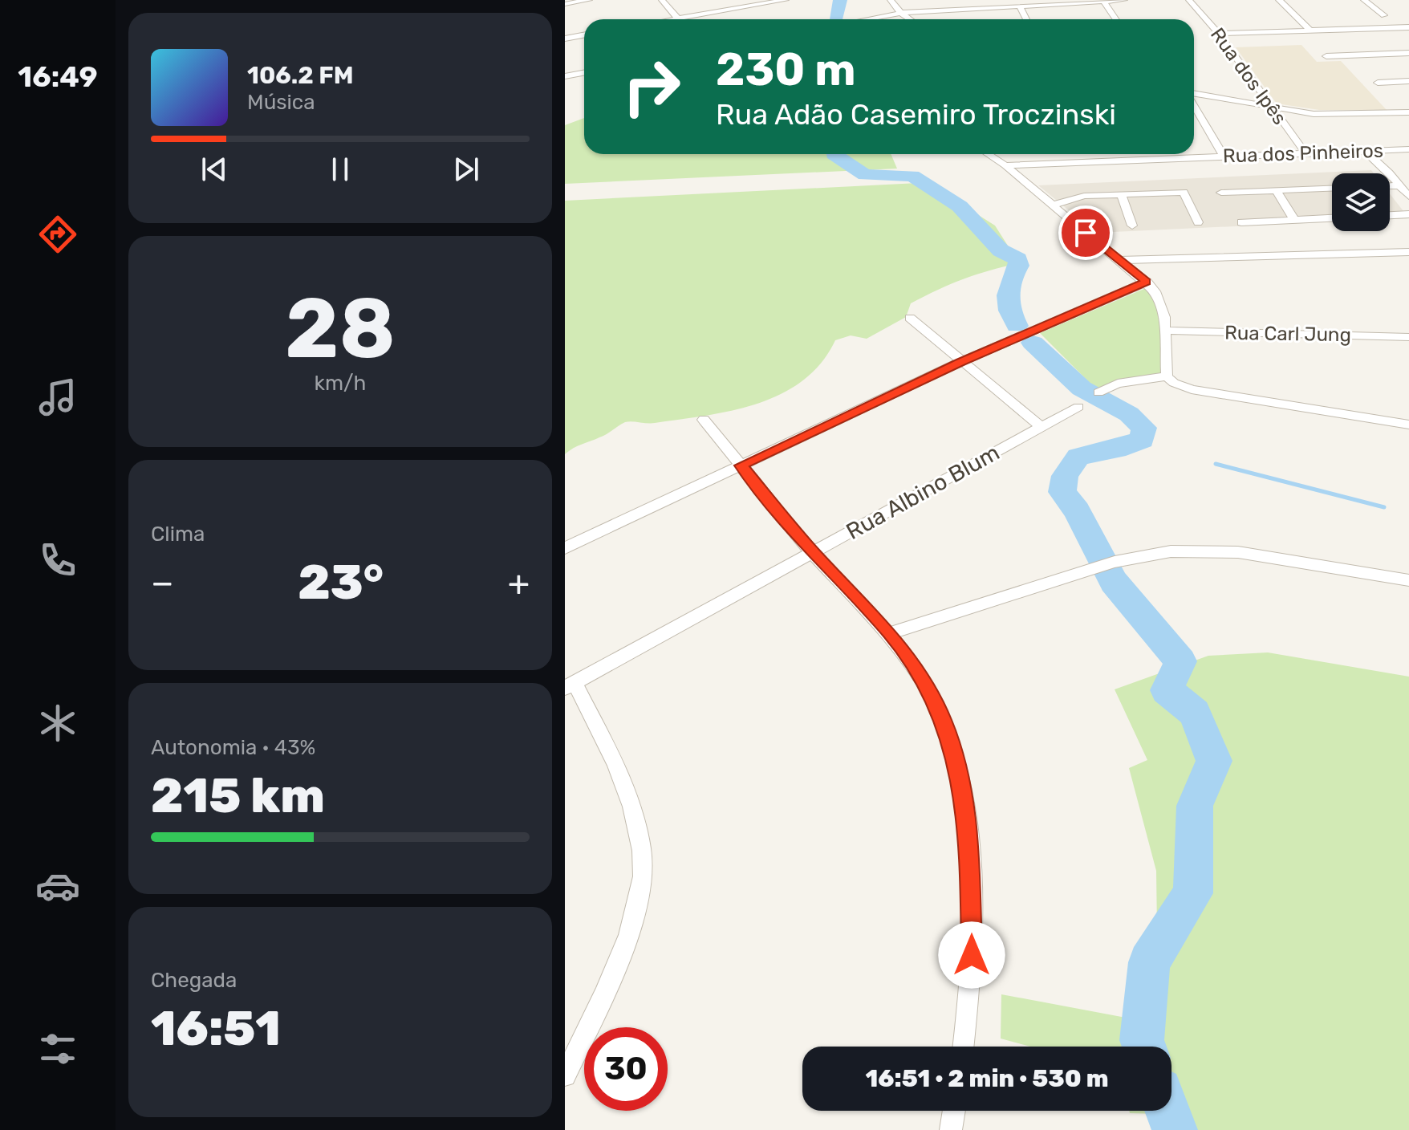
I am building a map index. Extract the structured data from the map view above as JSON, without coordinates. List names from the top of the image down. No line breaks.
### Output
{"streets":{"street":["Rua dos Ipês","Rua dos Pinheiros","Rua Carl Jung","Rua Albino Blum"]},"crossings":[["Rua dos Ipês","Rua dos Pinheiros"]],"page":{"tabs":"16:49","turn":["230 m","Rua Adão Casemiro Troczinski"],"song":["106.2 FM","Música"],"tile":[["28","km/h"],"Clima",["Autonomia · 43%","215 km"],["Chegada","16:51"]],"heat":["−","23°","+"],"limit":"30","trip":"16:51 · 2 min · 530 m"}}
